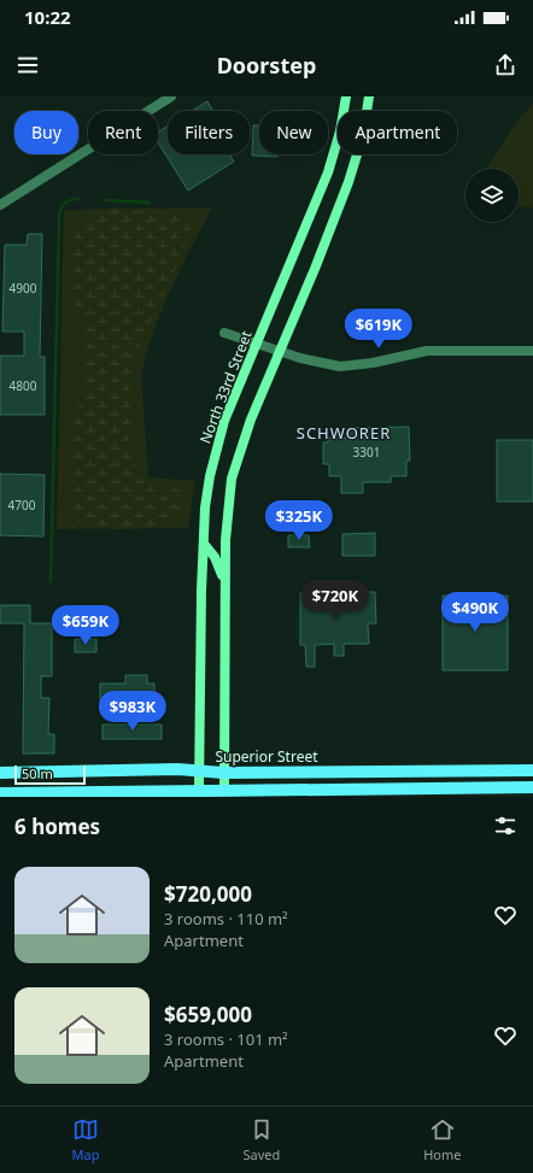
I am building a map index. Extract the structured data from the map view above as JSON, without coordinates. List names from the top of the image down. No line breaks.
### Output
{"streets":{"main road":["North 33rd Street","Superior Street"]},"crossings":[["North 33rd Street","Superior Street"]],"districts":["SCHWORER"],"house_numbers":["4900","4800","3301","4700"],"scale_bar":"50 m","page":{"status":"10:22","header":"Doorstep","chip":["Buy","Rent","Filters","New","Apartment"],"price":["$619K","$325K","$720K","$490K","$659K","$983K"],"scale":"50 m","heading":"6 homes","list":[{"name":"$720,000","note":"3 rooms · 110 m² · Apartment"},{"name":"$659,000","note":"3 rooms · 101 m² · Apartment"}],"tabs":["Map","Saved","Home"]}}
